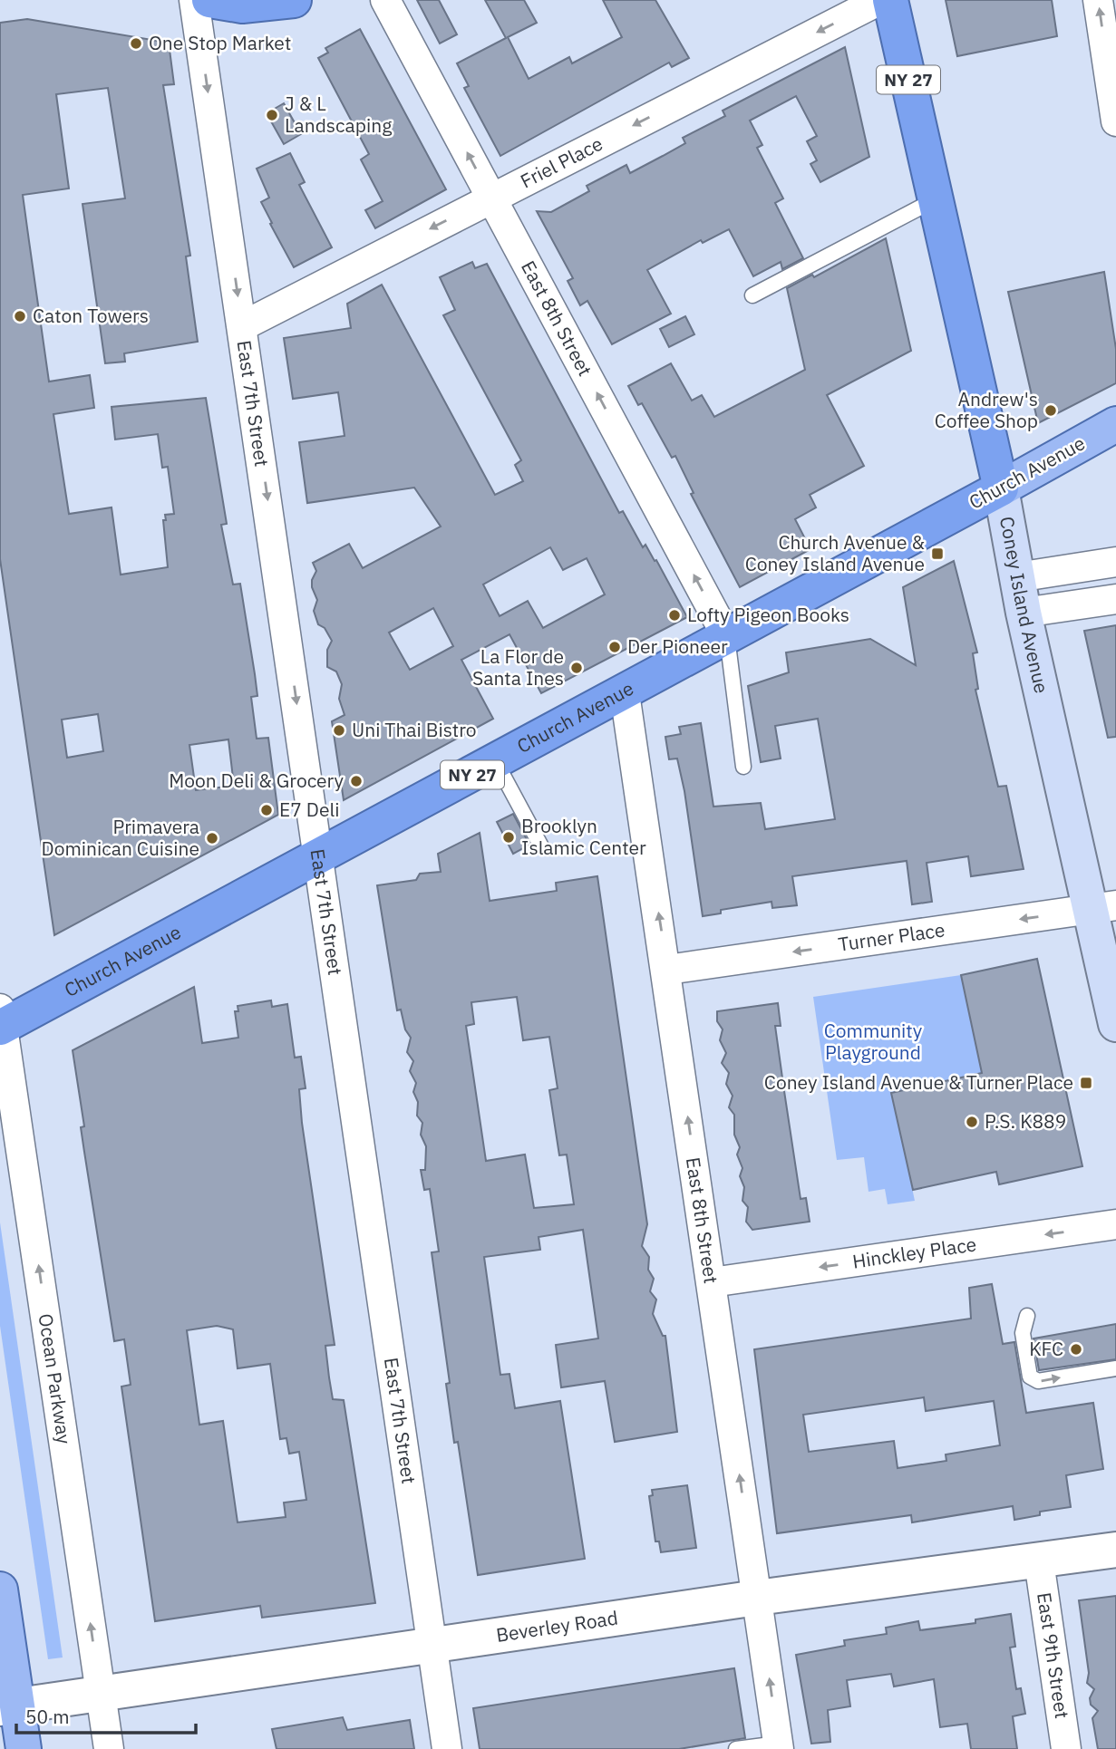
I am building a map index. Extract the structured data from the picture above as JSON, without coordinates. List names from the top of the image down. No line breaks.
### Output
{"streets":{"highway":["NY 27","Church Avenue","Coney Island Avenue"],"street":["Friel Place","East 8th Street","East 7th Street","Turner Place","Hinckley Place","Ocean Parkway","Beverley Road","East 9th Street"]},"crossings":[["Friel Place","East 8th Street"],["Friel Place","East 7th Street"],["East 8th Street","Church Avenue"],["East 8th Street","Turner Place"],["East 8th Street","Hinckley Place"],["East 8th Street","Beverley Road"],["East 7th Street","Church Avenue"],["East 7th Street","Beverley Road"],["Church Avenue","Coney Island Avenue"],["Church Avenue","Ocean Parkway"],["Coney Island Avenue","Turner Place"],["Ocean Parkway","Beverley Road"],["Beverley Road","East 9th Street"]],"one_way":["Friel Place","East 8th Street","East 7th Street","Turner Place","Hinckley Place","Ocean Parkway"],"parks":["Community Playground"],"places":{"other":["One Stop Market","J & L Landscaping","Caton Towers","Andrew's Coffee Shop","Lofty Pigeon Books","Der Pioneer","La Flor de Santa Ines","Uni Thai Bistro","Moon Deli & Grocery","E7 Deli","Brooklyn Islamic Center","Primavera Dominican Cuisine","P.S. K889","KFC"],"transit":["Church Avenue & Coney Island Avenue","Coney Island Avenue & Turner Place"]},"scale_bar":"50 m"}
